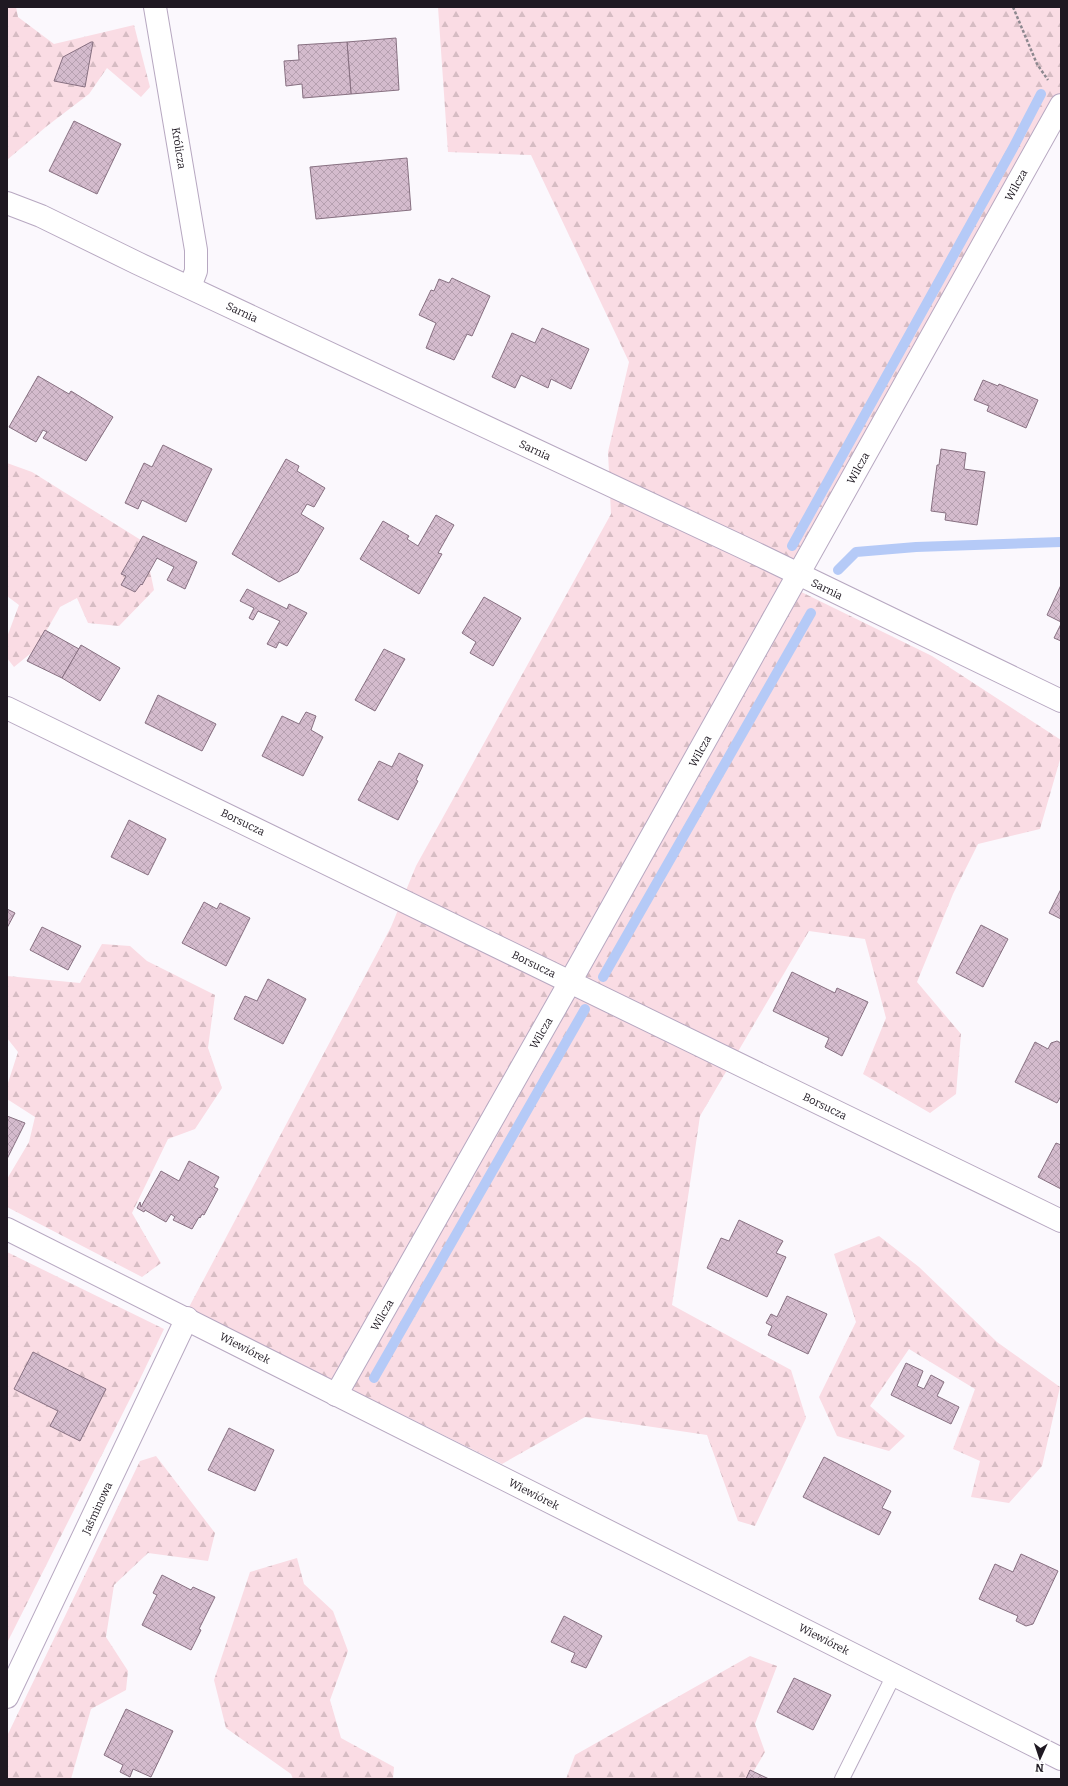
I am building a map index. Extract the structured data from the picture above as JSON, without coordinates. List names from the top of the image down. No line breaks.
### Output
{"streets":{"street":["Królicza","Wilcza","Sarnia","Borsucza","Wiewiórek","Jaśminowa"]},"crossings":[["Królicza","Sarnia"],["Wilcza","Sarnia"],["Wilcza","Borsucza"],["Wilcza","Wiewiórek"],["Wiewiórek","Jaśminowa"]],"north":"bottom"}
